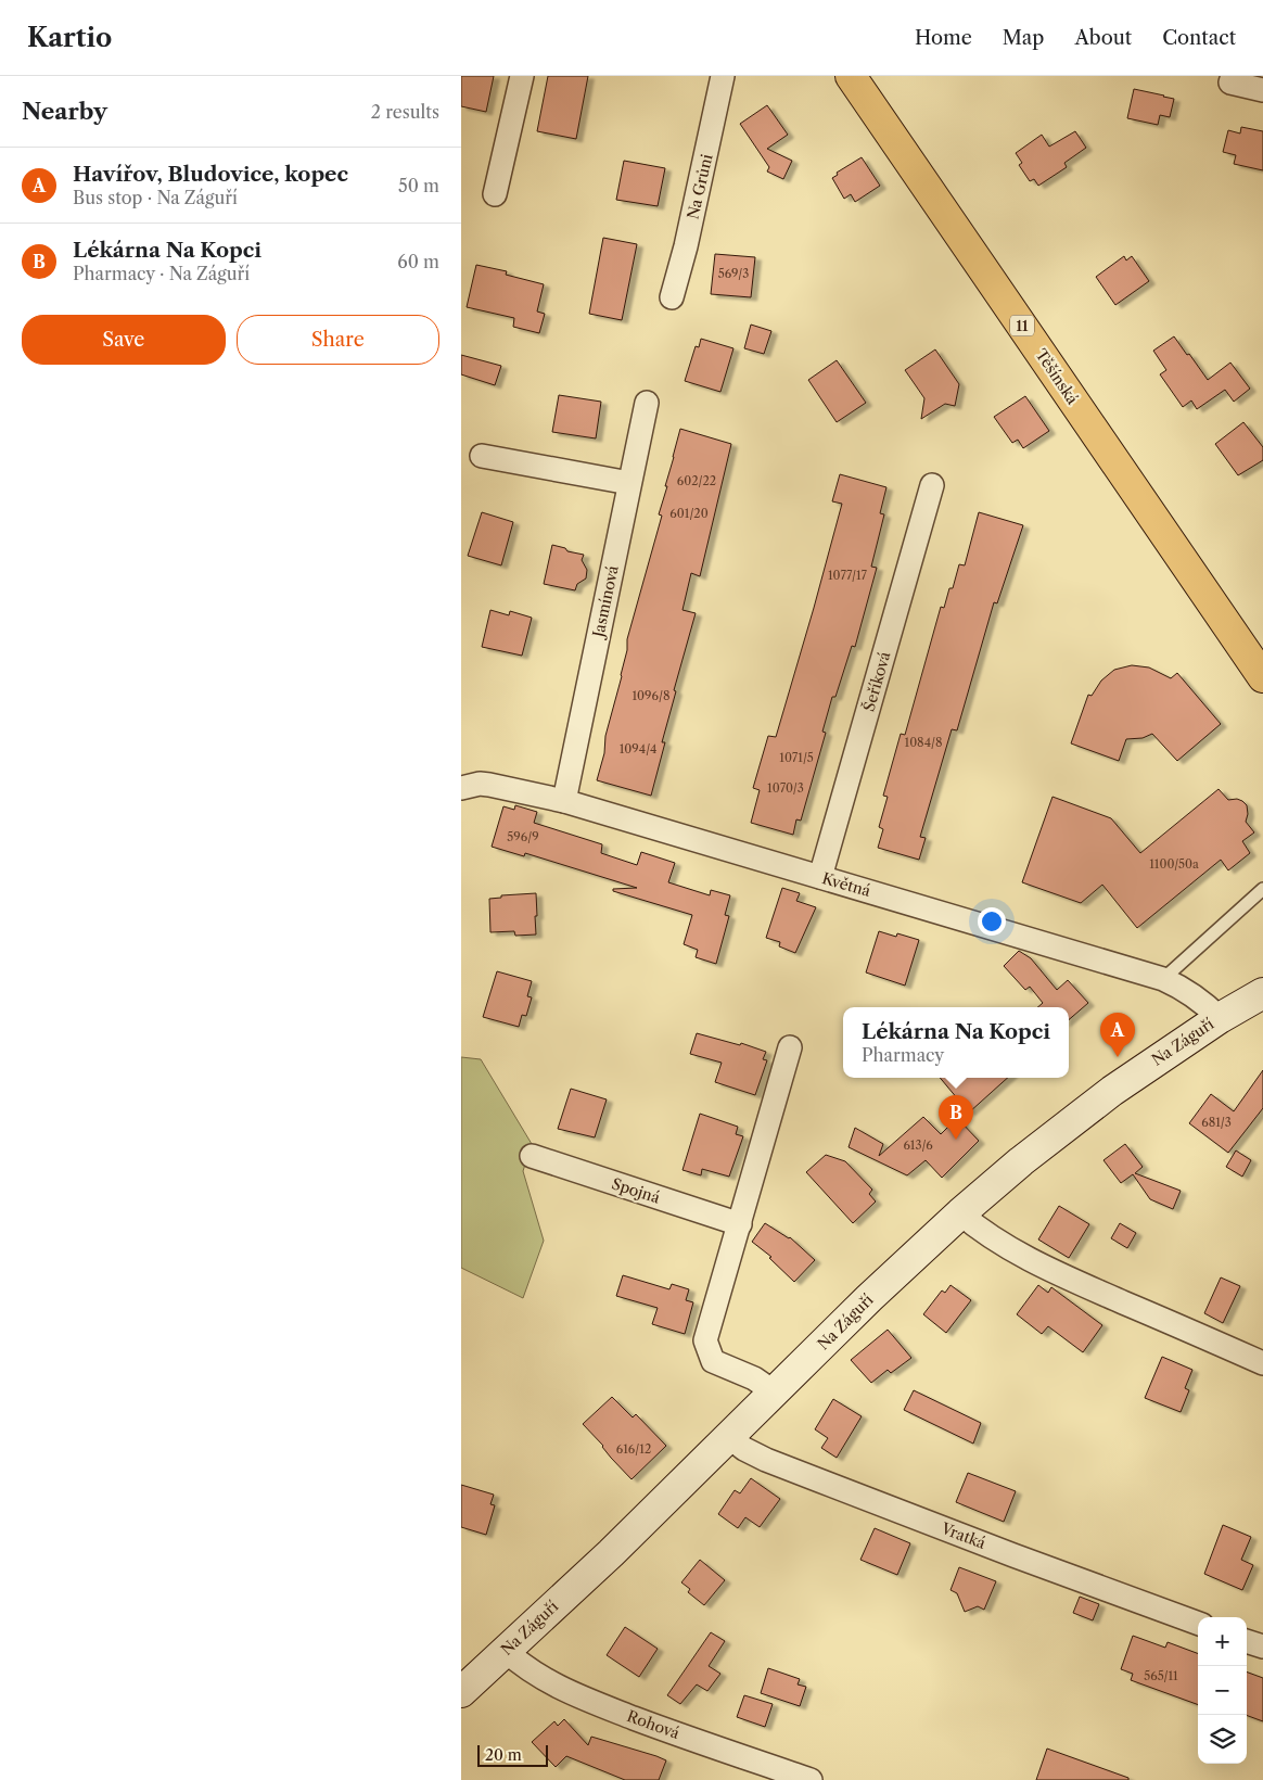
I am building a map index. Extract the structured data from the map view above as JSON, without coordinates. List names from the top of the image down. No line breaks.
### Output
{"streets":{"main road":["11","Těšínská"],"street":["Na Grůni","Jasmínová","Šeříková","Květná","Na Záguří","Spojná","Vratká","Rohová"]},"crossings":[["Jasmínová","Květná"],["Šeříková","Květná"],["Květná","Na Záguří"],["Na Záguří","Vratká"],["Na Záguří","Rohová"]],"house_numbers":["569/3","602/22","601/20","1077/17","1096/8","1084/8","1094/4","1071/5","1070/3","596/9","1100/50a","681/3","613/6","616/12","565/11"],"scale_bar":"20 m","page":{"header":"Kartio","nav":["Home","Map","About","Contact"],"heading":["Nearby","2 results"],"list":[{"mark":"A","name":"Havířov, Bludovice, kopec","note":"Bus stop · Na Záguří","value":"50 m"},{"mark":"B","name":"Lékárna Na Kopci","note":"Pharmacy · Na Záguří","value":"60 m"}],"buttons":["Save","Share"],"popup":["Lékárna Na Kopci","Pharmacy"],"pins":["A","B"],"map_buttons":["+","−"],"scale":"20 m"}}
